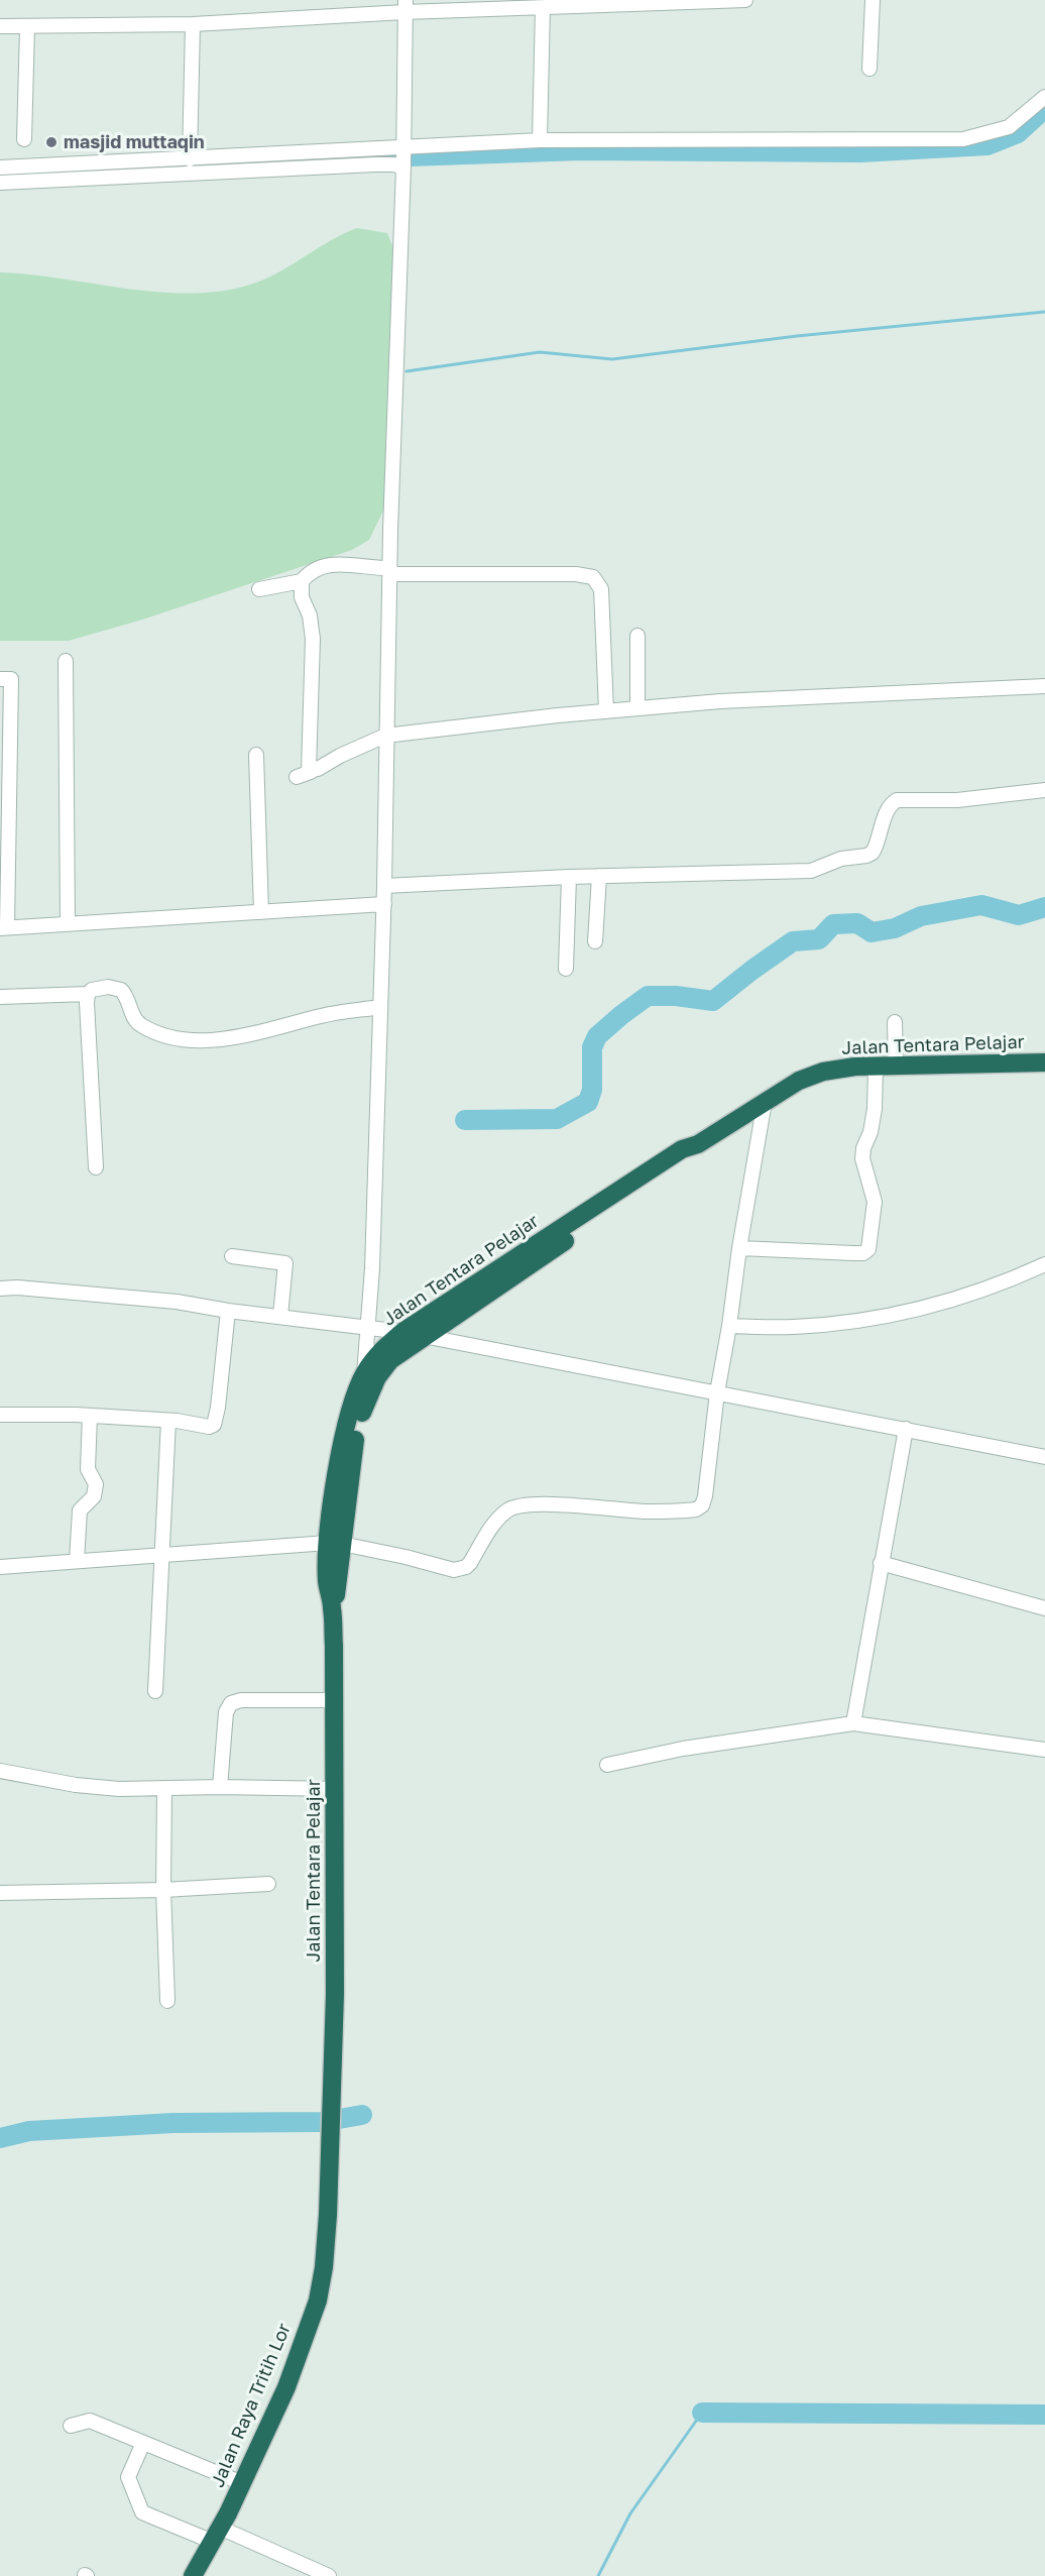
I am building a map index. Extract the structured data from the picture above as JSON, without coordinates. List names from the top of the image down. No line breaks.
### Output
{"streets":{"highway":["Jalan Tentara Pelajar","Jalan Raya Tritih Lor"]},"crossings":[["Jalan Tentara Pelajar","Jalan Raya Tritih Lor"]],"places":["masjid muttaqin"]}
